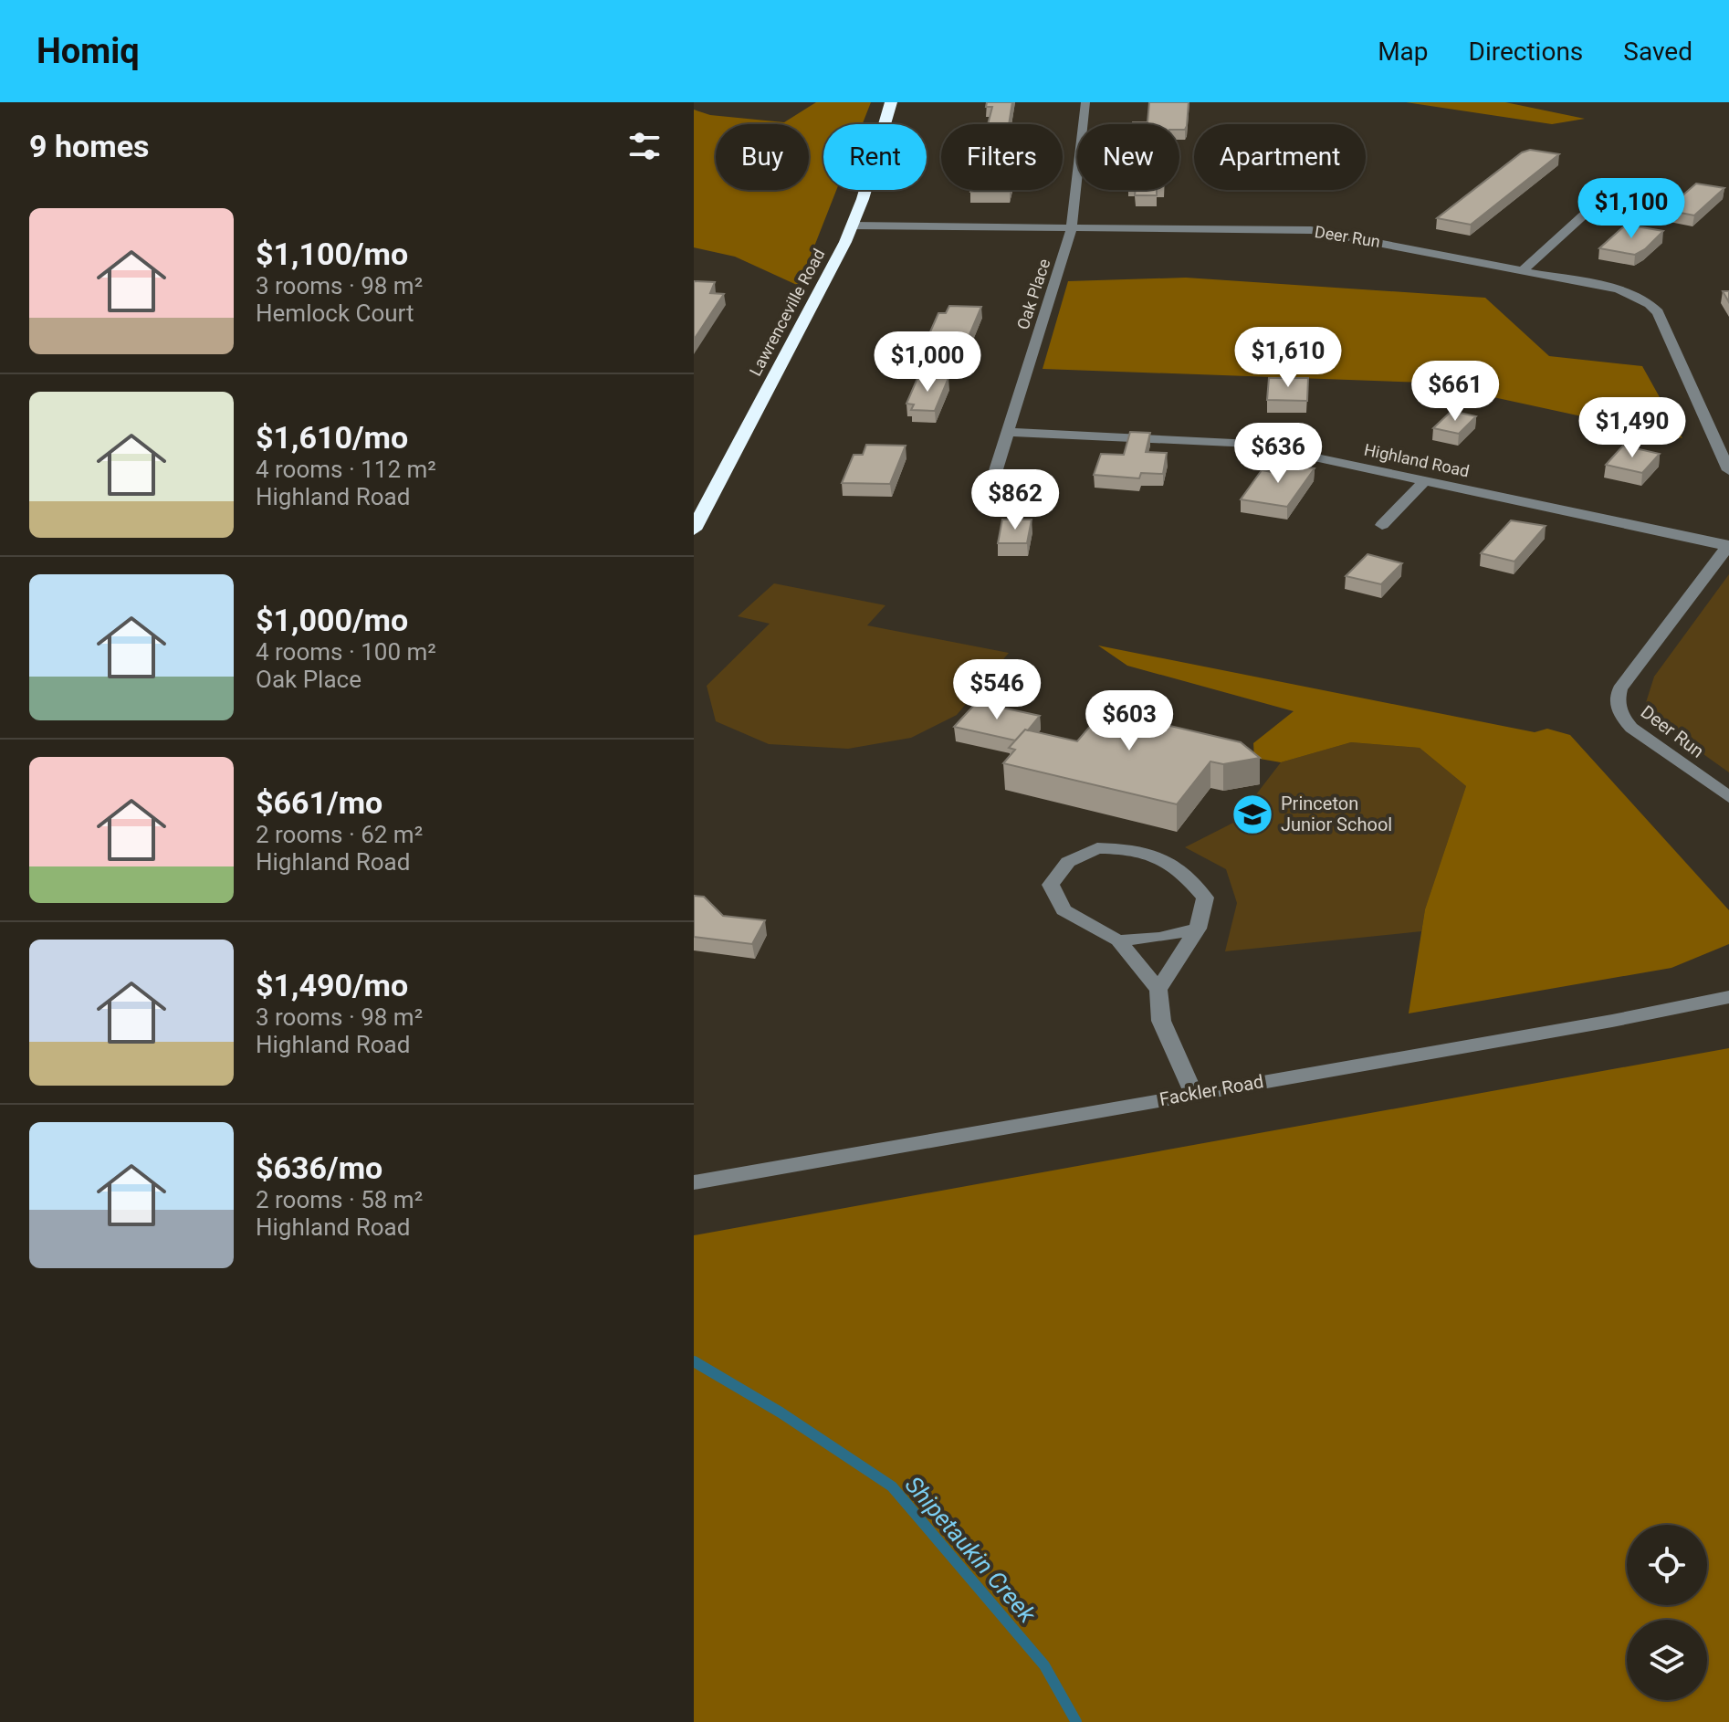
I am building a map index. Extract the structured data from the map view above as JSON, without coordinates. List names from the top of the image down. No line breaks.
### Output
{"streets":{"highway":["Lawrenceville Road"],"street":["Deer Run","Oak Place","Highland Road","Fackler Road"]},"crossings":[["Deer Run","Oak Place"],["Deer Run","Lawrenceville Road"],["Deer Run","Highland Road"],["Oak Place","Highland Road"]],"water":["Shipetaukin Creek"],"places":{"school or university":["Princeton Junior School"]},"page":{"header":"Homiq","nav":["Map","Directions","Saved"],"heading":"9 homes","chip":["Buy","Rent","Filters","New","Apartment"],"price":["$1,100","$1,610","$1,000","$661","$1,490","$636","$862","$546","$603"],"list":[{"name":"$1,100/mo","note":"3 rooms · 98 m² · Hemlock Court"},{"name":"$1,610/mo","note":"4 rooms · 112 m² · Highland Road"},{"name":"$1,000/mo","note":"4 rooms · 100 m² · Oak Place"},{"name":"$661/mo","note":"2 rooms · 62 m² · Highland Road"},{"name":"$1,490/mo","note":"3 rooms · 98 m² · Highland Road"},{"name":"$636/mo","note":"2 rooms · 58 m² · Highland Road"}]}}
